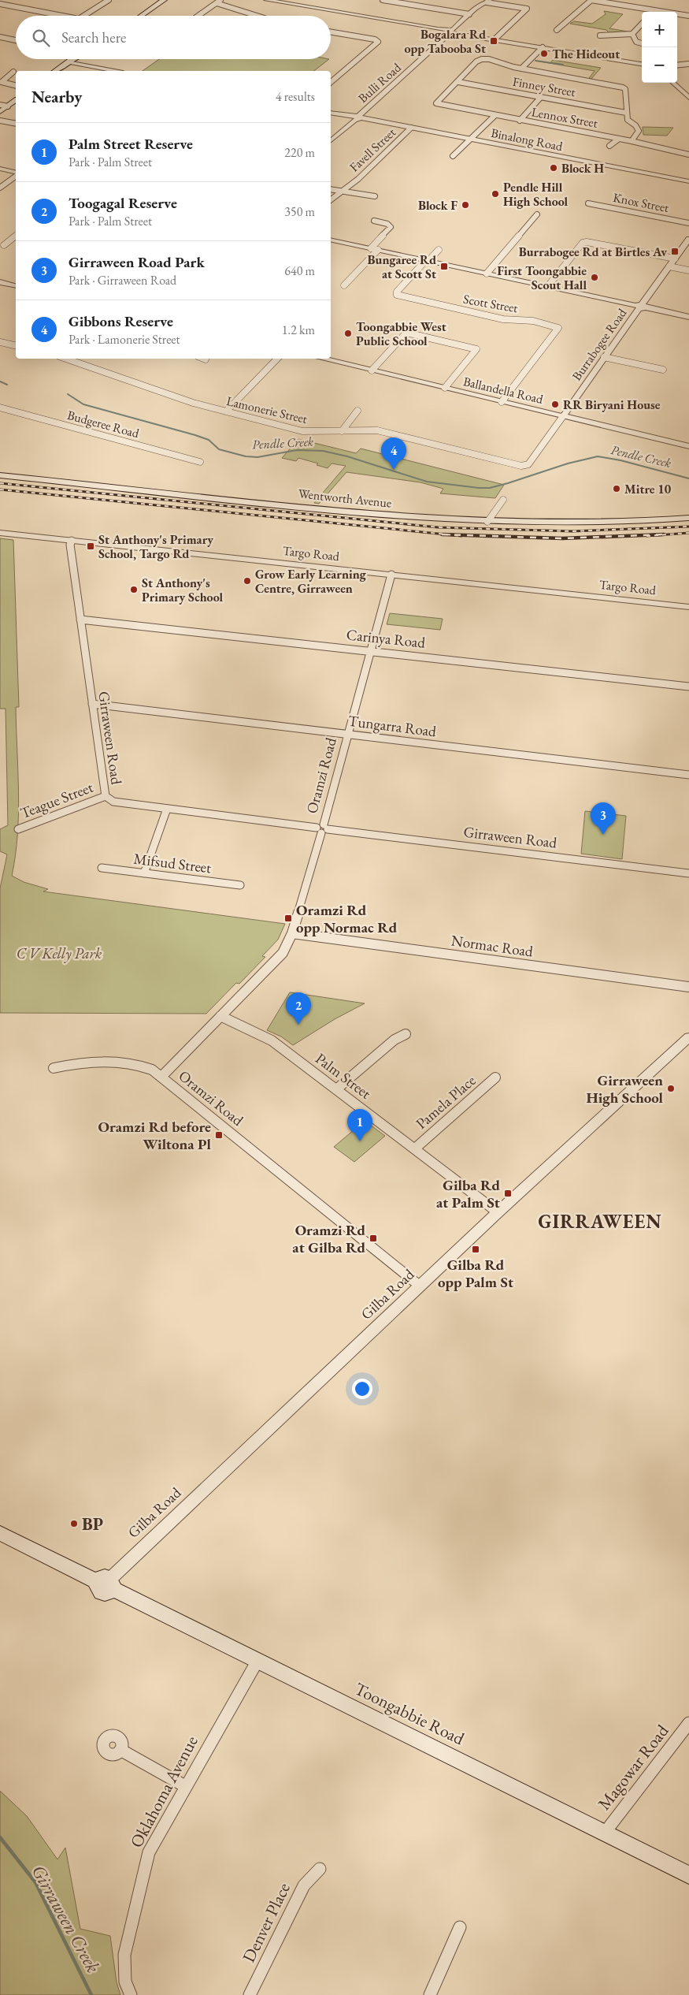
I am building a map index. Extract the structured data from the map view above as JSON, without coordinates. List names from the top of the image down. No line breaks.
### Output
{"streets":{"main road":["Wentworth Avenue","Toongabbie Road"],"street":["Bulli Road","Finney Street","Lennox Street","Binalong Road","Favell Street","Knox Street","Scott Street","Burrabogee Road","Ballandella Road","Lamonerie Street","Budgeree Road","Targo Road","Carinya Road","Tungarra Road","Girraween Road","Oramzi Road","Teague Street","Mifsud Street","Normac Road","Palm Street","Pamela Place","Gilba Road","Magowar Road","Oklahoma Avenue","Denver Place"]},"crossings":[["Bulli Road","Binalong Road"],["Finney Street","Lennox Street"],["Binalong Road","Favell Street"],["Scott Street","Ballandella Road"],["Burrabogee Road","Ballandella Road"],["Burrabogee Road","Lamonerie Street"],["Targo Road","Girraween Road"],["Targo Road","Oramzi Road"],["Carinya Road","Girraween Road"],["Carinya Road","Oramzi Road"],["Tungarra Road","Girraween Road"],["Tungarra Road","Oramzi Road"],["Girraween Road","Oramzi Road"],["Girraween Road","Teague Street"],["Oramzi Road","Normac Road"],["Oramzi Road","Palm Street"],["Oramzi Road","Gilba Road"],["Palm Street","Pamela Place"],["Palm Street","Gilba Road"],["Gilba Road","Toongabbie Road"],["Toongabbie Road","Magowar Road"],["Toongabbie Road","Oklahoma Avenue"]],"districts":["GIRRAWEEN"],"water":["Pendle Creek","Girraween Creek"],"parks":["C V Kelly Park"],"places":{"transit":["Bogalara Rd opp Tabooba St","Burrabogee Rd at Birtles Av","Bungaree Rd at Scott St","St Anthony's Primary School, Targo Rd","Oramzi Rd opp Normac Rd","Oramzi Rd before Wiltona Pl","Gilba Rd at Palm St","Oramzi Rd at Gilba Rd","Gilba Rd opp Palm St"],"other":["The Hideout","Block H","Pendle Hill High School","Block F","First Toongabbie Scout Hall","Toongabbie West Public School","RR Biryani House","Mitre 10","Grow Early Learning Centre, Girraween","St Anthony's Primary School","Girraween High School","BP"]},"page":{"map_buttons":["+","−"],"search":"Search here","heading":["Nearby","4 results"],"list":[{"mark":"1","name":"Palm Street Reserve","note":"Park · Palm Street","value":"220 m"},{"mark":"2","name":"Toogagal Reserve","note":"Park · Palm Street","value":"350 m"},{"mark":"3","name":"Girraween Road Park","note":"Park · Girraween Road","value":"640 m"},{"mark":"4","name":"Gibbons Reserve","note":"Park · Lamonerie Street","value":"1.2 km"}],"pins":["4","3","2","1"]}}
